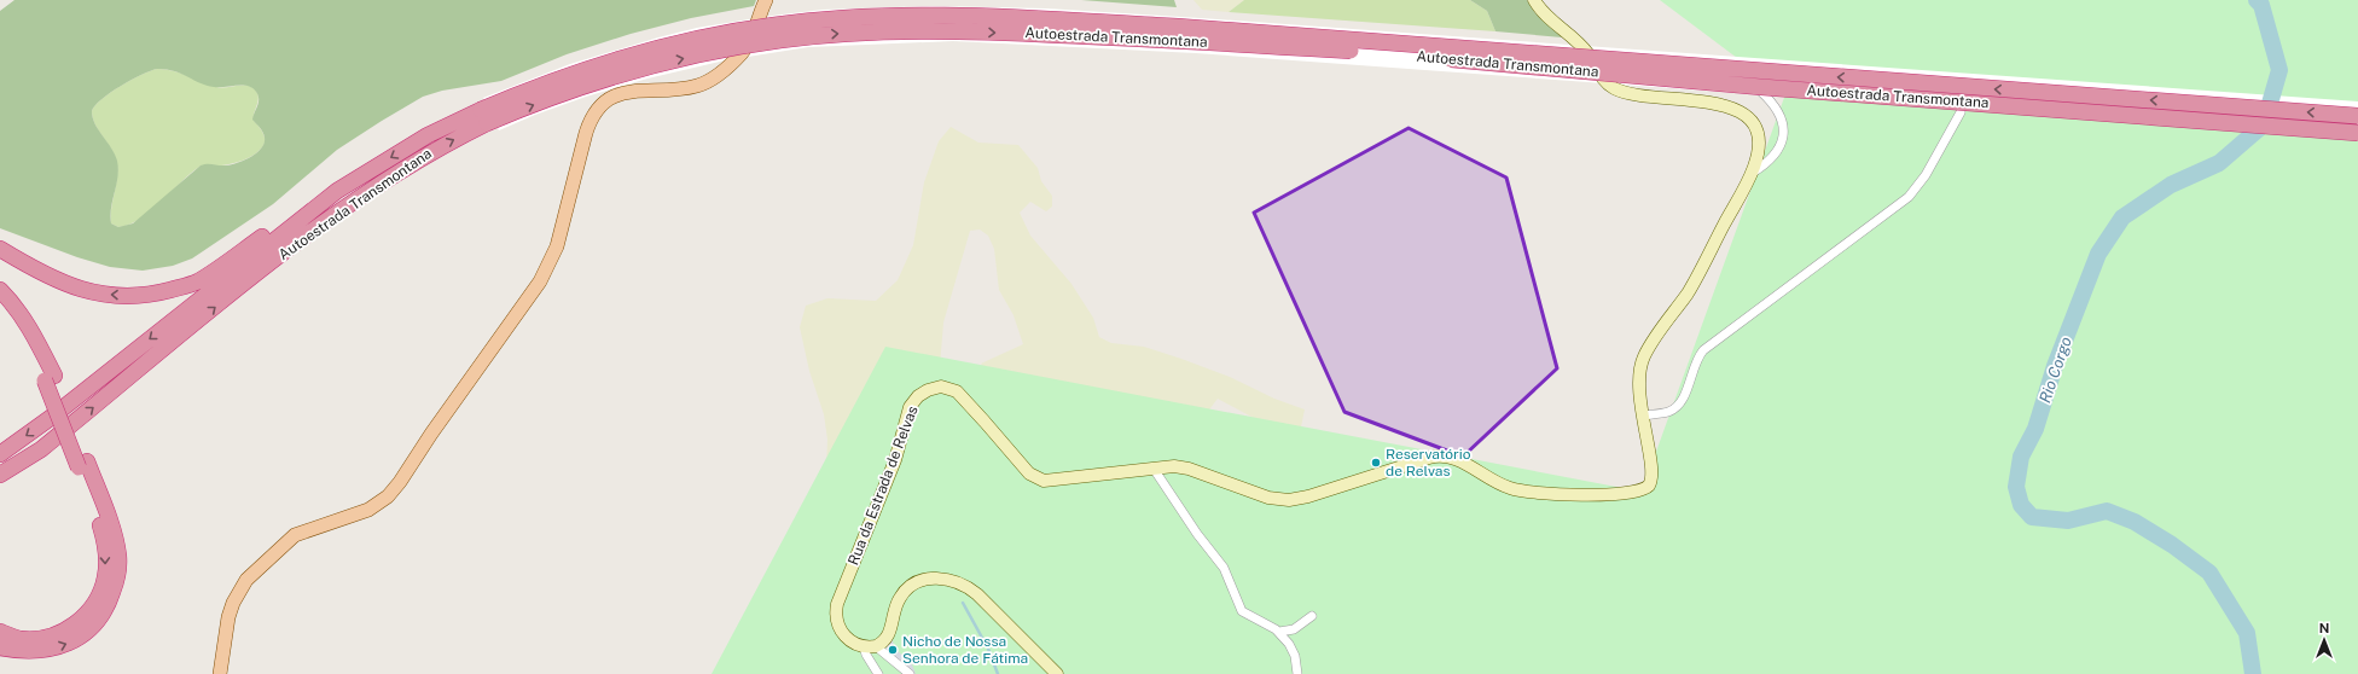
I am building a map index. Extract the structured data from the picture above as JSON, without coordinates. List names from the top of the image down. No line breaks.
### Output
{"streets":{"highway":["Autoestrada Transmontana"],"street":["Rua da Estrada de Relvas"]},"water":["Rio Corgo"],"places":["Reservatório de Relvas","Nicho de Nossa Senhora de Fátima"],"north":"top"}
